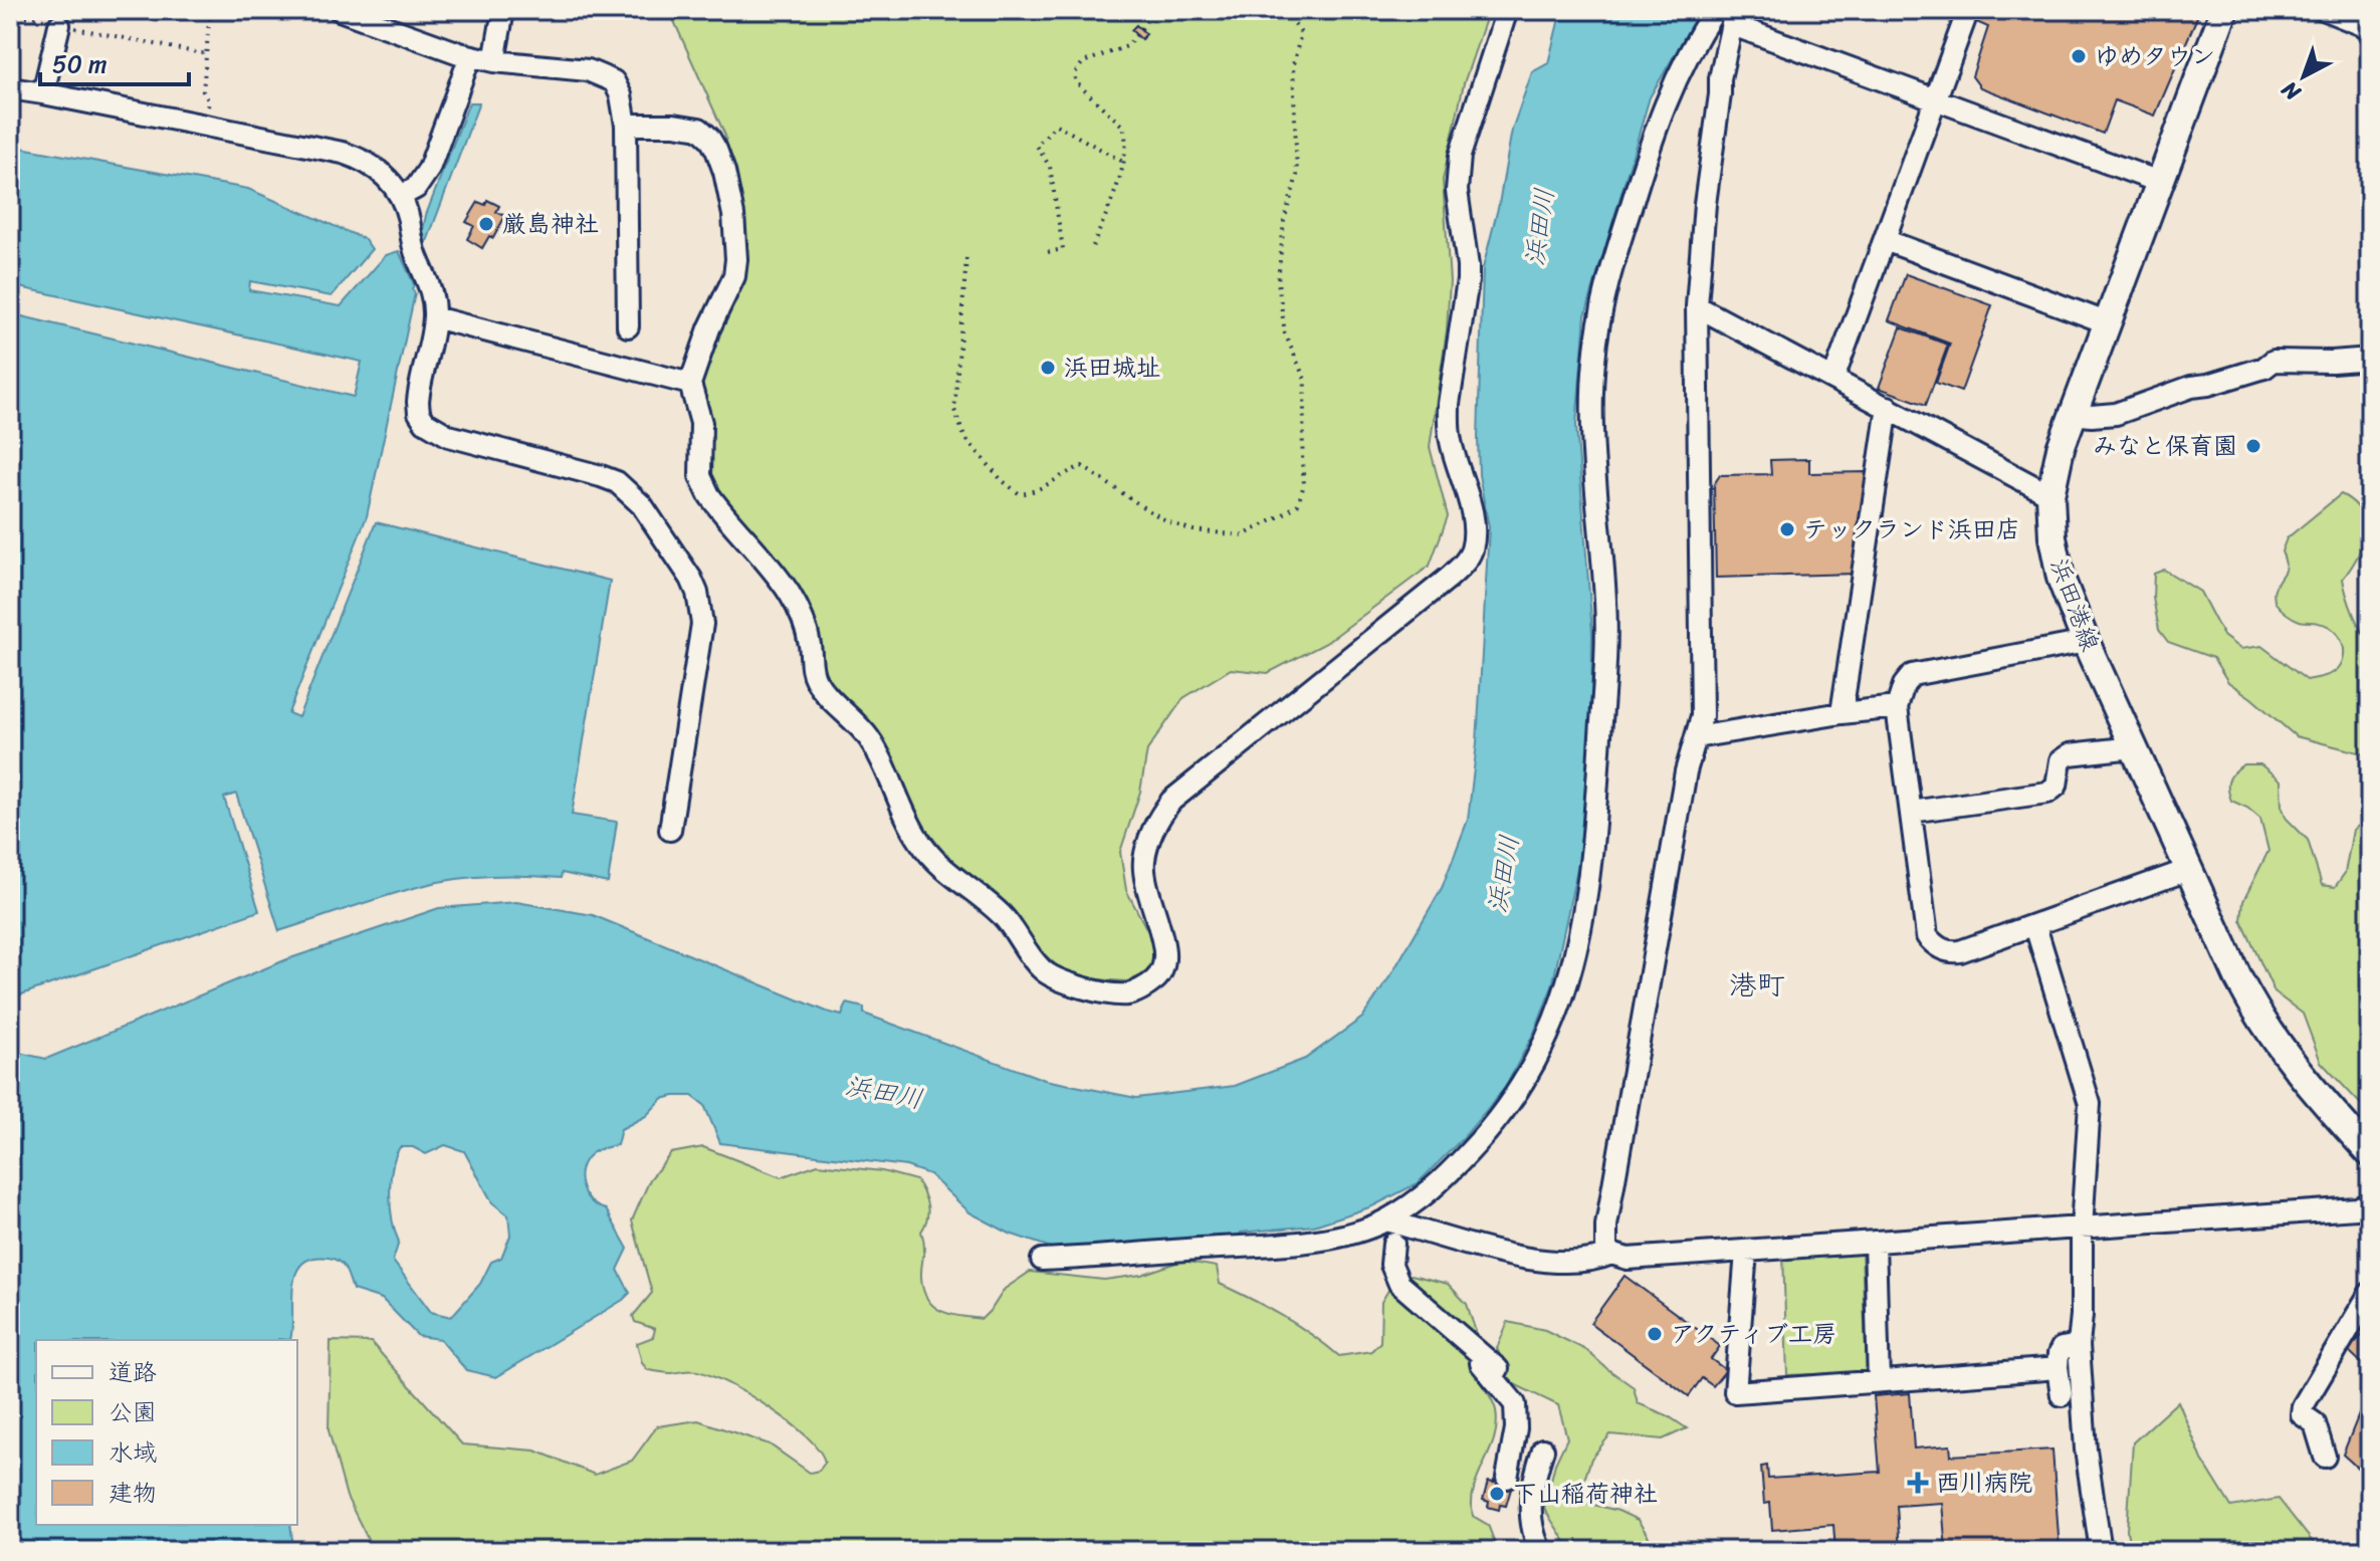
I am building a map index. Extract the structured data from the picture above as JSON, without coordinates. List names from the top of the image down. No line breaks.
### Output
{"streets":{"main road":["浜田港線"]},"districts":["港町"],"water":["浜田川"],"places":{"other":["ゆめタウン","厳島神社","浜田城址","みなと保育園","テックランド浜田店","アクティブ工房","下山稲荷神社"],"health":["西川病院"]},"legend":["道路","公園","水域","建物"],"scale_bar":"50 m","north":"bottom left"}
